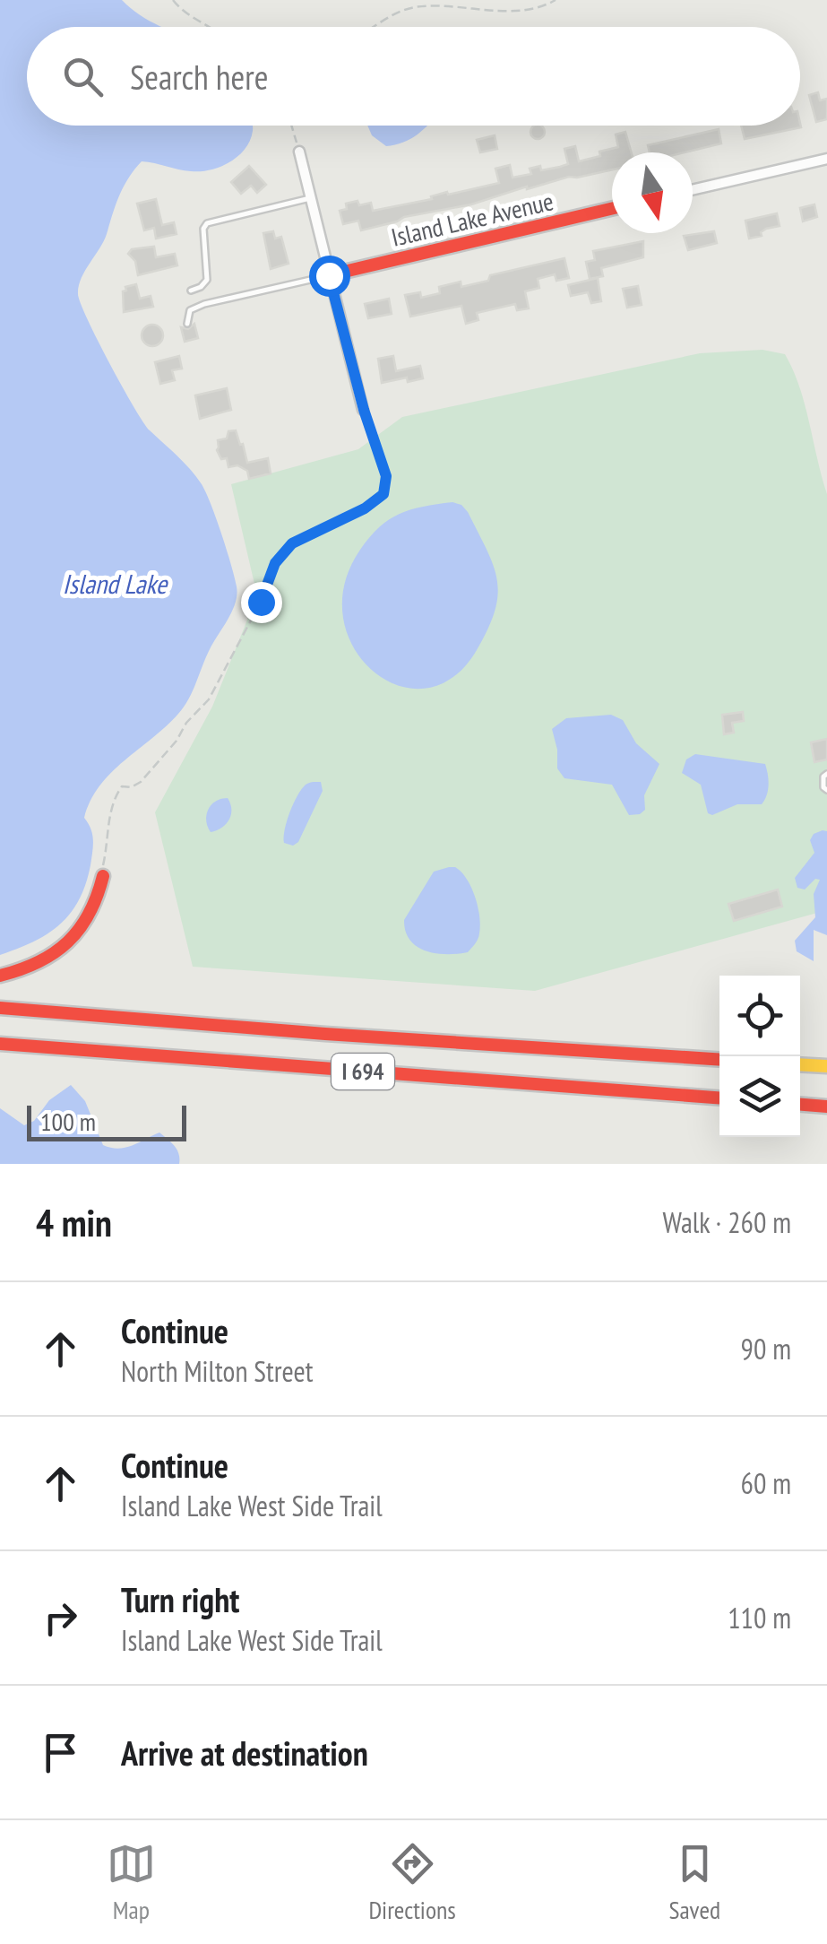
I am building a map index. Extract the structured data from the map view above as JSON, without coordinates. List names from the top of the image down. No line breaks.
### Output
{"streets":{"main road":["Island Lake Avenue","I 694"]},"water":["Island Lake"],"scale_bar":"100 m","north":"bottom","page":{"search":"Search here","scale":"100 m","heading":["4 min","Walk · 260 m"],"list":[["Continue","North Milton Street","90 m"],["Continue","Island Lake West Side Trail","60 m"],["Turn right","Island Lake West Side Trail","110 m"],"Arrive at destination"],"nav":["Map","Directions","Saved"]}}
